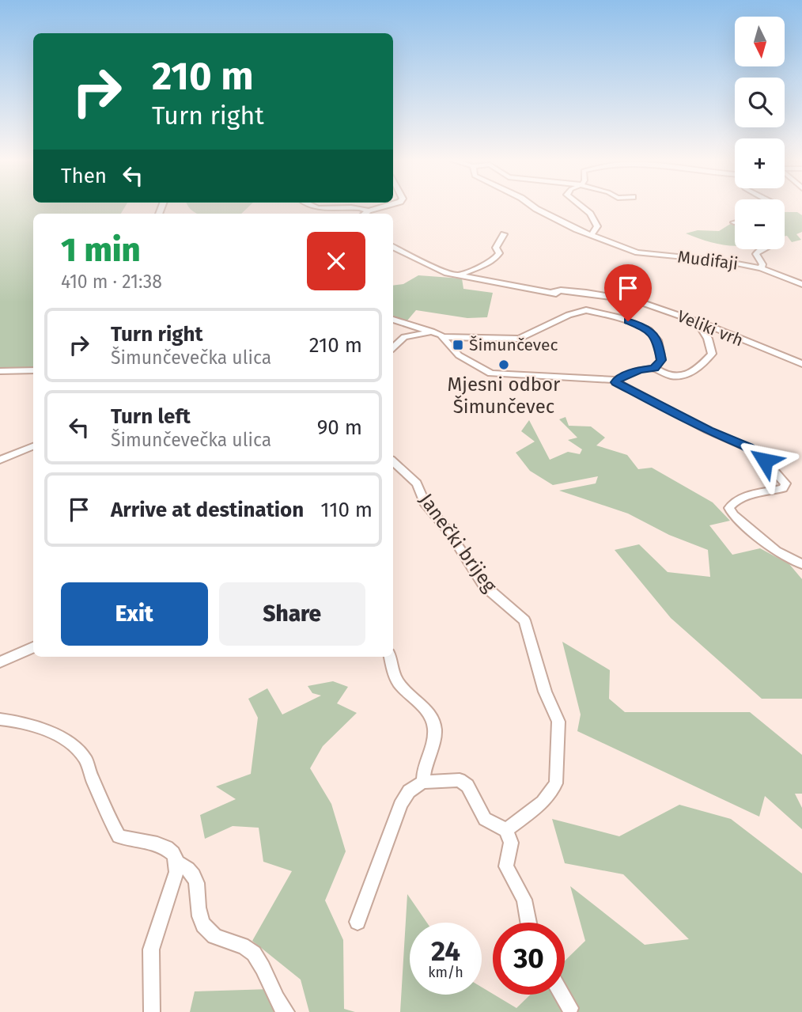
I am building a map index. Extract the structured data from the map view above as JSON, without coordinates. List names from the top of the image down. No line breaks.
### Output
{"streets":{"street":["Mudifaji","Veliki vrh","Janečki brijeg"]},"places":{"transit":["Šimunčevec"],"other":["Mjesni odbor Šimunčevec"]},"north":"bottom","page":{"map_buttons":["+","−"],"turn":["210 m","Turn right"],"then":"Then","heading":["1 min","410 m · 21:38"],"list":[{"name":"Turn right","note":"Šimunčevečka ulica","value":"210 m"},{"name":"Turn left","note":"Šimunčevečka ulica","value":"90 m"},{"name":"Arrive at destination","value":"110 m"}],"buttons":["Exit","Share"],"speed":"24 km/h","limit":"30"}}
